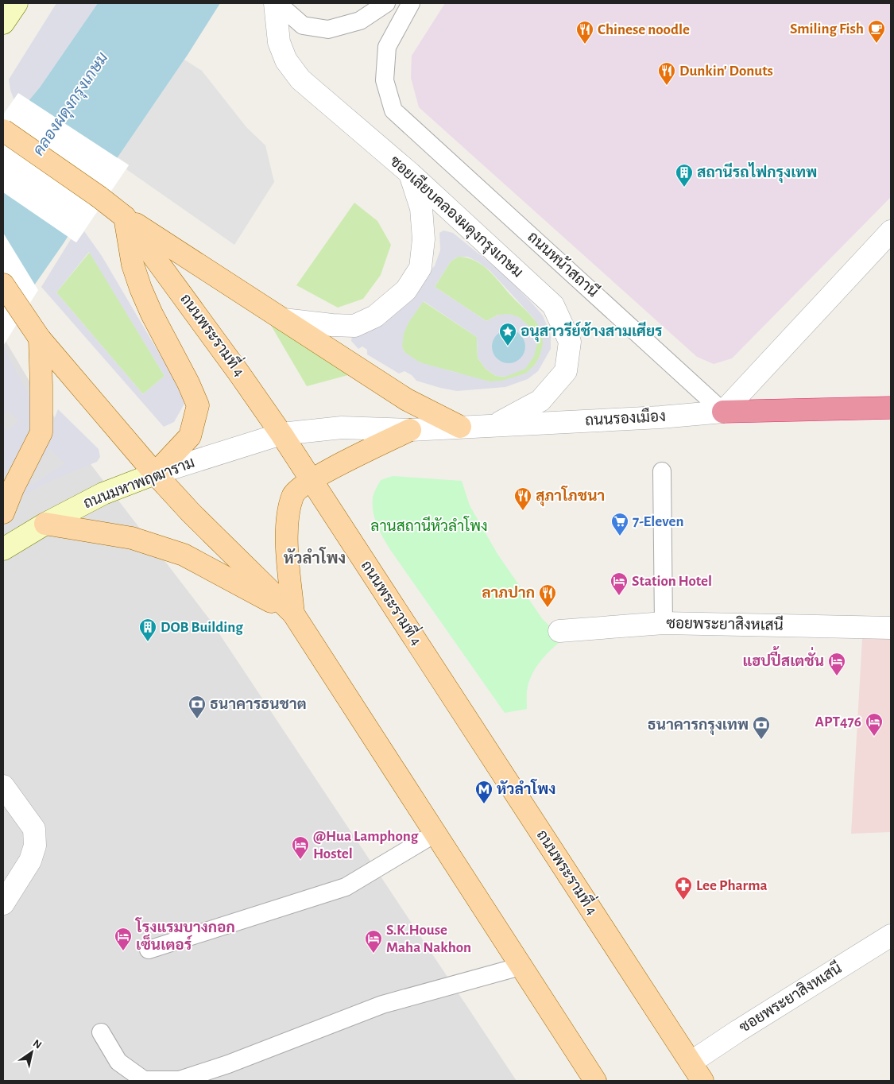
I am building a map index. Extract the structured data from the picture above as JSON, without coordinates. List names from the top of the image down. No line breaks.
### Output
{"streets":{"main road":["ถนนพระรามที่ 4","ถนนมหาพฤฒาราม"],"street":["ซอยเลียบคลองผดุงกรุงเกษม","ถนนรองเมือง","ซอยพระยาสิงหเสนี"],"lane":["ถนนหน้าสถานี"]},"crossings":[["ซอยเลียบคลองผดุงกรุงเกษม","ถนนรองเมือง"],["ถนนหน้าสถานี","ถนนรองเมือง"],["ถนนพระรามที่ 4","ถนนรองเมือง"],["ถนนพระรามที่ 4","ถนนมหาพฤฒาราม"],["ถนนพระรามที่ 4","ซอยพระยาสิงหเสนี"],["ถนนรองเมือง","ถนนมหาพฤฒาราม"]],"districts":["หัวลำโพง"],"water":["คลองผดุงกรุงเกษม"],"parks":["ลานสถานีหัวลำโพง"],"places":{"cafe":["Smiling Fish"],"restaurant":["Chinese noodle","Dunkin' Donuts","สุภาโภชนา","ลาภปาก"],"building":["สถานีรถไฟกรุงเทพ","DOB Building"],"place":["อนุสาวรีย์ช้างสามเศียร"],"supermarket":["7-Eleven"],"hotel":["Station Hotel","แฮปปี้สเตชั่น","APT476","@Hua Lamphong Hostel","โรงแรมบางกอก เซ็นเตอร์","S.K.House Maha Nakhon"],"bank":["ธนาคารธนชาต","ธนาคารกรุงเทพ"],"metro station":["หัวลำโพง"],"pharmacy":["Lee Pharma"]},"north":"top right"}
